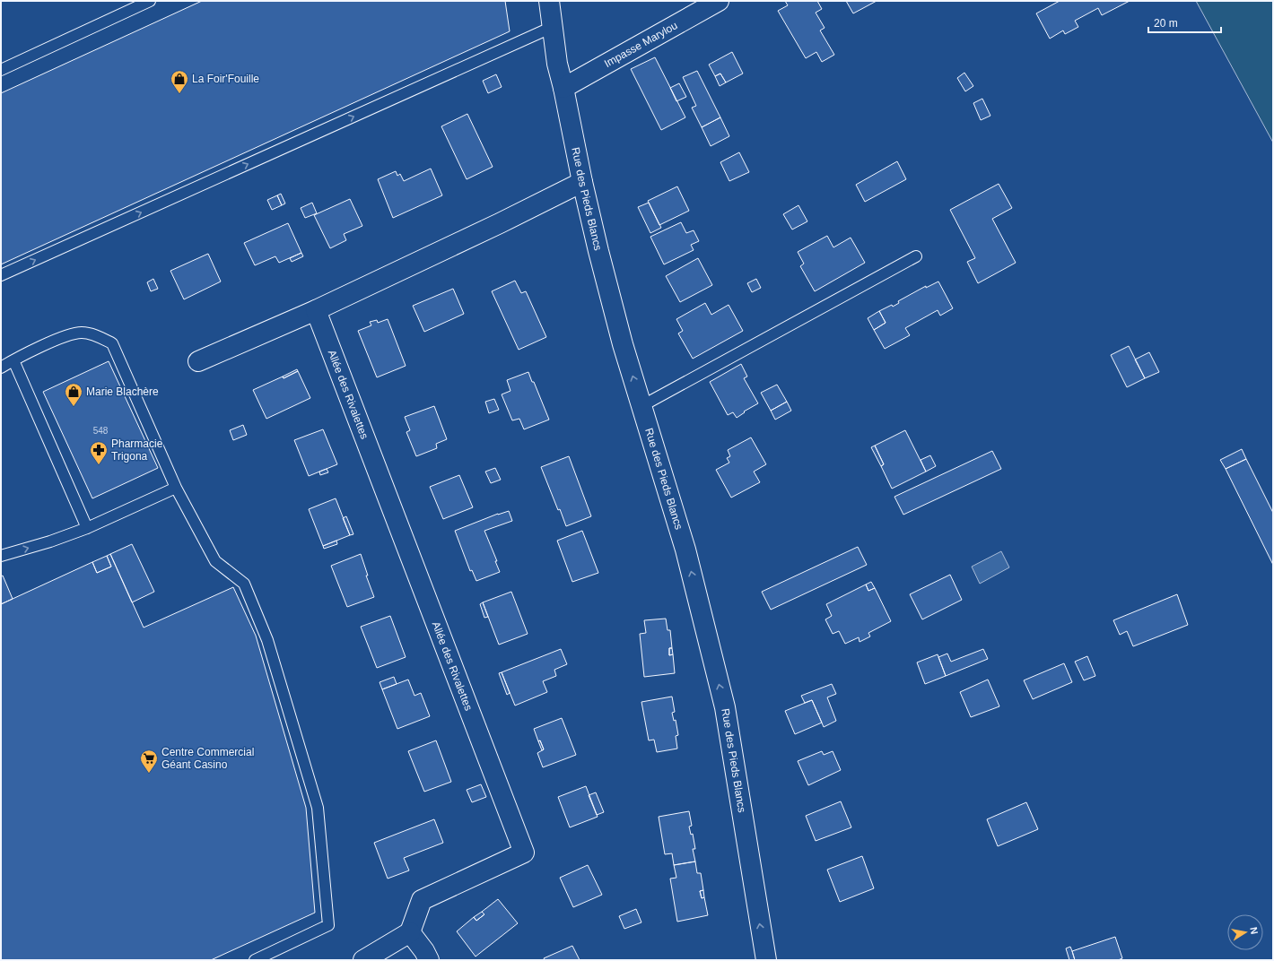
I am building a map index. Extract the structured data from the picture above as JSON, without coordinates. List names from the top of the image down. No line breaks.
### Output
{"streets":{"street":["Impasse Marylou","Rue des Pieds Blancs","Allée des Rivalettes"]},"crossings":[["Impasse Marylou","Rue des Pieds Blancs"]],"one_way":["Rue des Pieds Blancs"],"places":{"shop":["La Foir'Fouille","Marie Blachère"],"pharmacy":["Pharmacie Trigona"],"supermarket":["Centre Commercial Géant Casino"]},"house_numbers":["548"],"scale_bar":"20 m","north":"right"}
